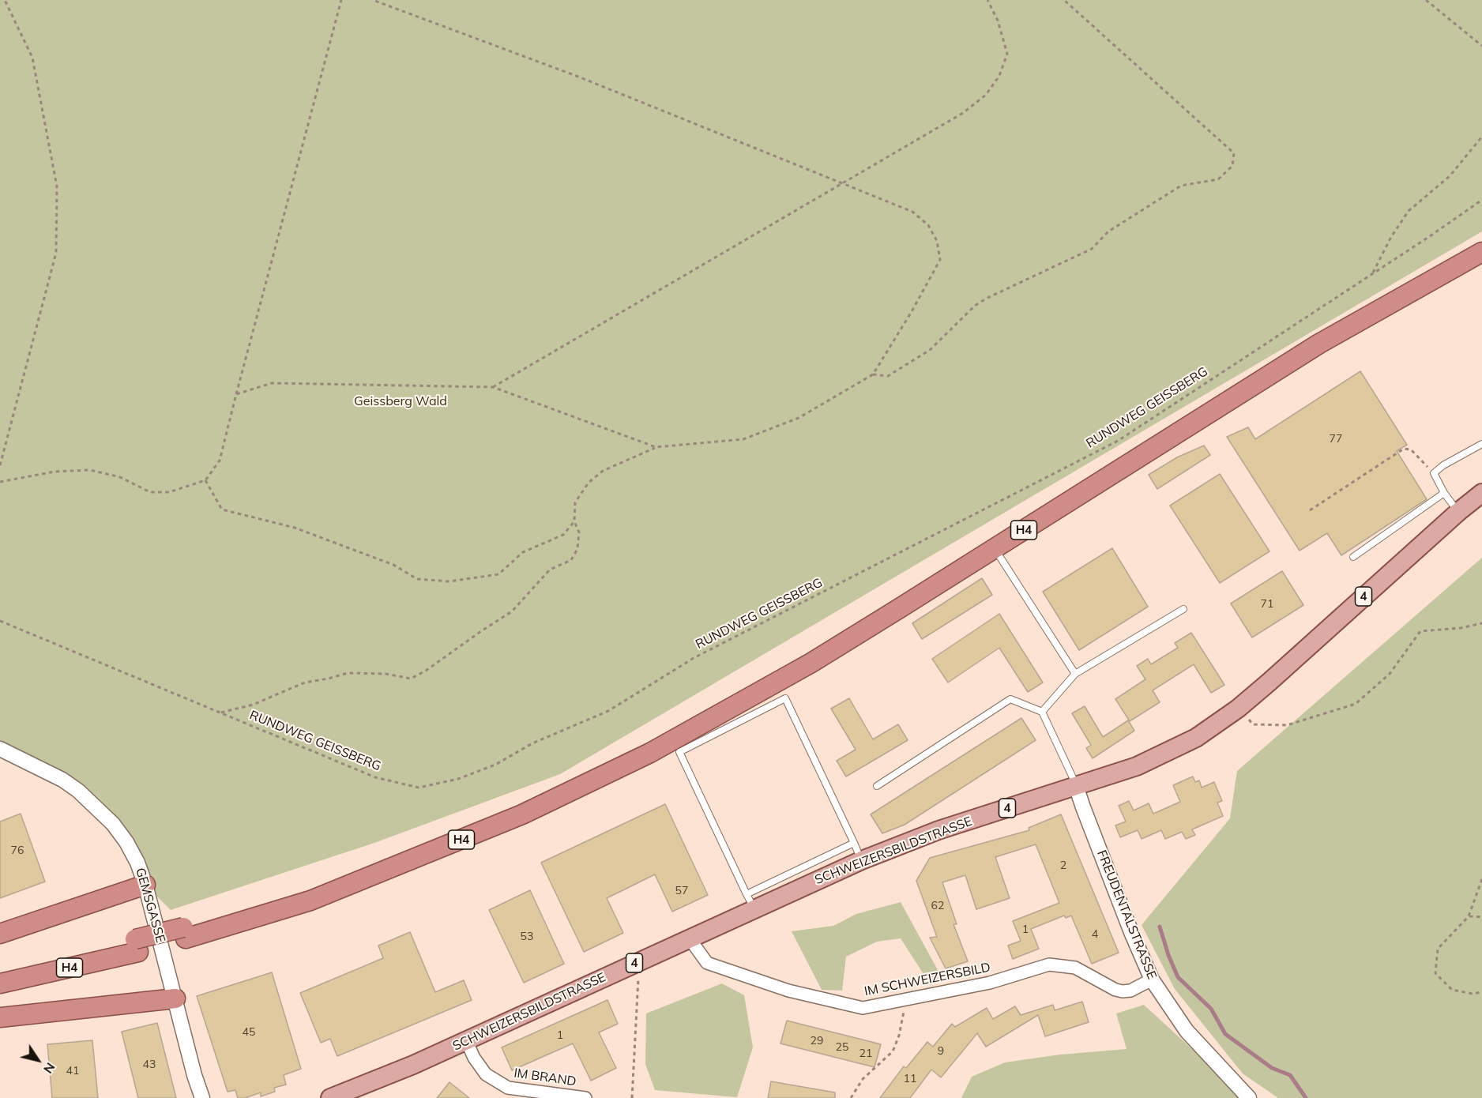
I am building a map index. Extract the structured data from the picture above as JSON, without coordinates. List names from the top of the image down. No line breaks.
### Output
{"streets":{"highway":["H4"],"main road":["4","SCHWEIZERSBILDSTRASSE"],"street":["GEMSGASSE","FREUDENTALSTRASSE","IM SCHWEIZERSBILD","IM BRAND"],"path":["RUNDWEG GEISSBERG"]},"crossings":[["SCHWEIZERSBILDSTRASSE","FREUDENTALSTRASSE"],["SCHWEIZERSBILDSTRASSE","IM SCHWEIZERSBILD"],["SCHWEIZERSBILDSTRASSE","IM BRAND"],["FREUDENTALSTRASSE","IM SCHWEIZERSBILD"]],"parks":["Geissberg Wald"],"house_numbers":["77","71","76","2","57","62","1","4","53","45","1","29","25","9","21","43","41","11"],"north":"bottom right"}
